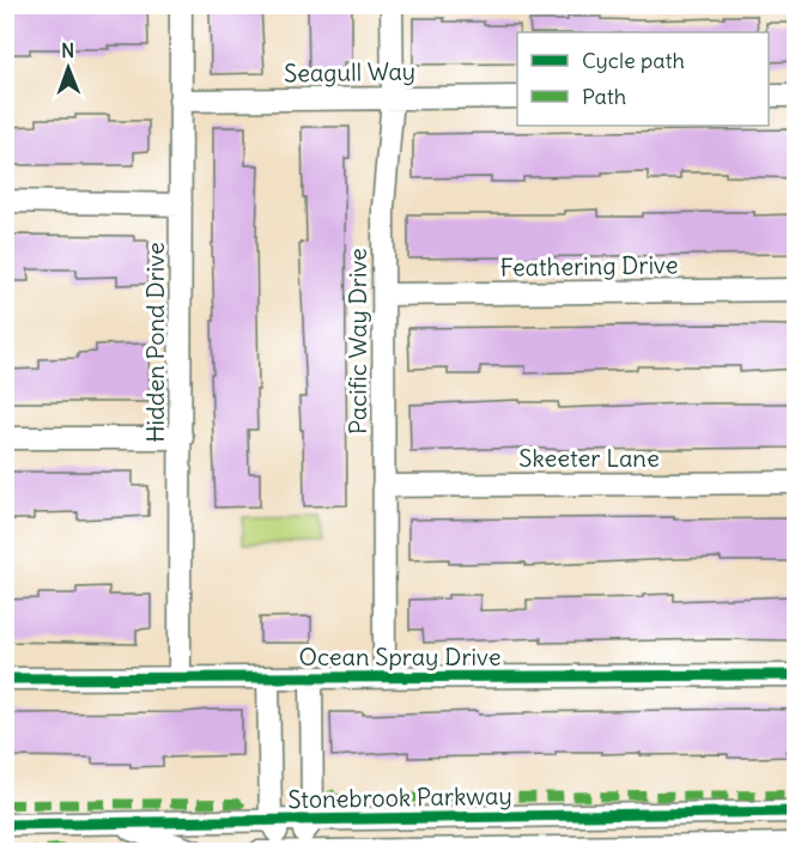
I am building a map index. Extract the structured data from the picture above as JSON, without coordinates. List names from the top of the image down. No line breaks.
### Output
{"streets":{"street":["Seagull Way","Feathering Drive","Pacific Way Drive","Hidden Pond Drive","Skeeter Lane","Ocean Spray Drive","Stonebrook Parkway"]},"crossings":[["Seagull Way","Pacific Way Drive"],["Seagull Way","Hidden Pond Drive"],["Feathering Drive","Pacific Way Drive"],["Pacific Way Drive","Skeeter Lane"],["Pacific Way Drive","Ocean Spray Drive"],["Hidden Pond Drive","Ocean Spray Drive"]],"legend":["Cycle path","Path"],"north":"top"}
